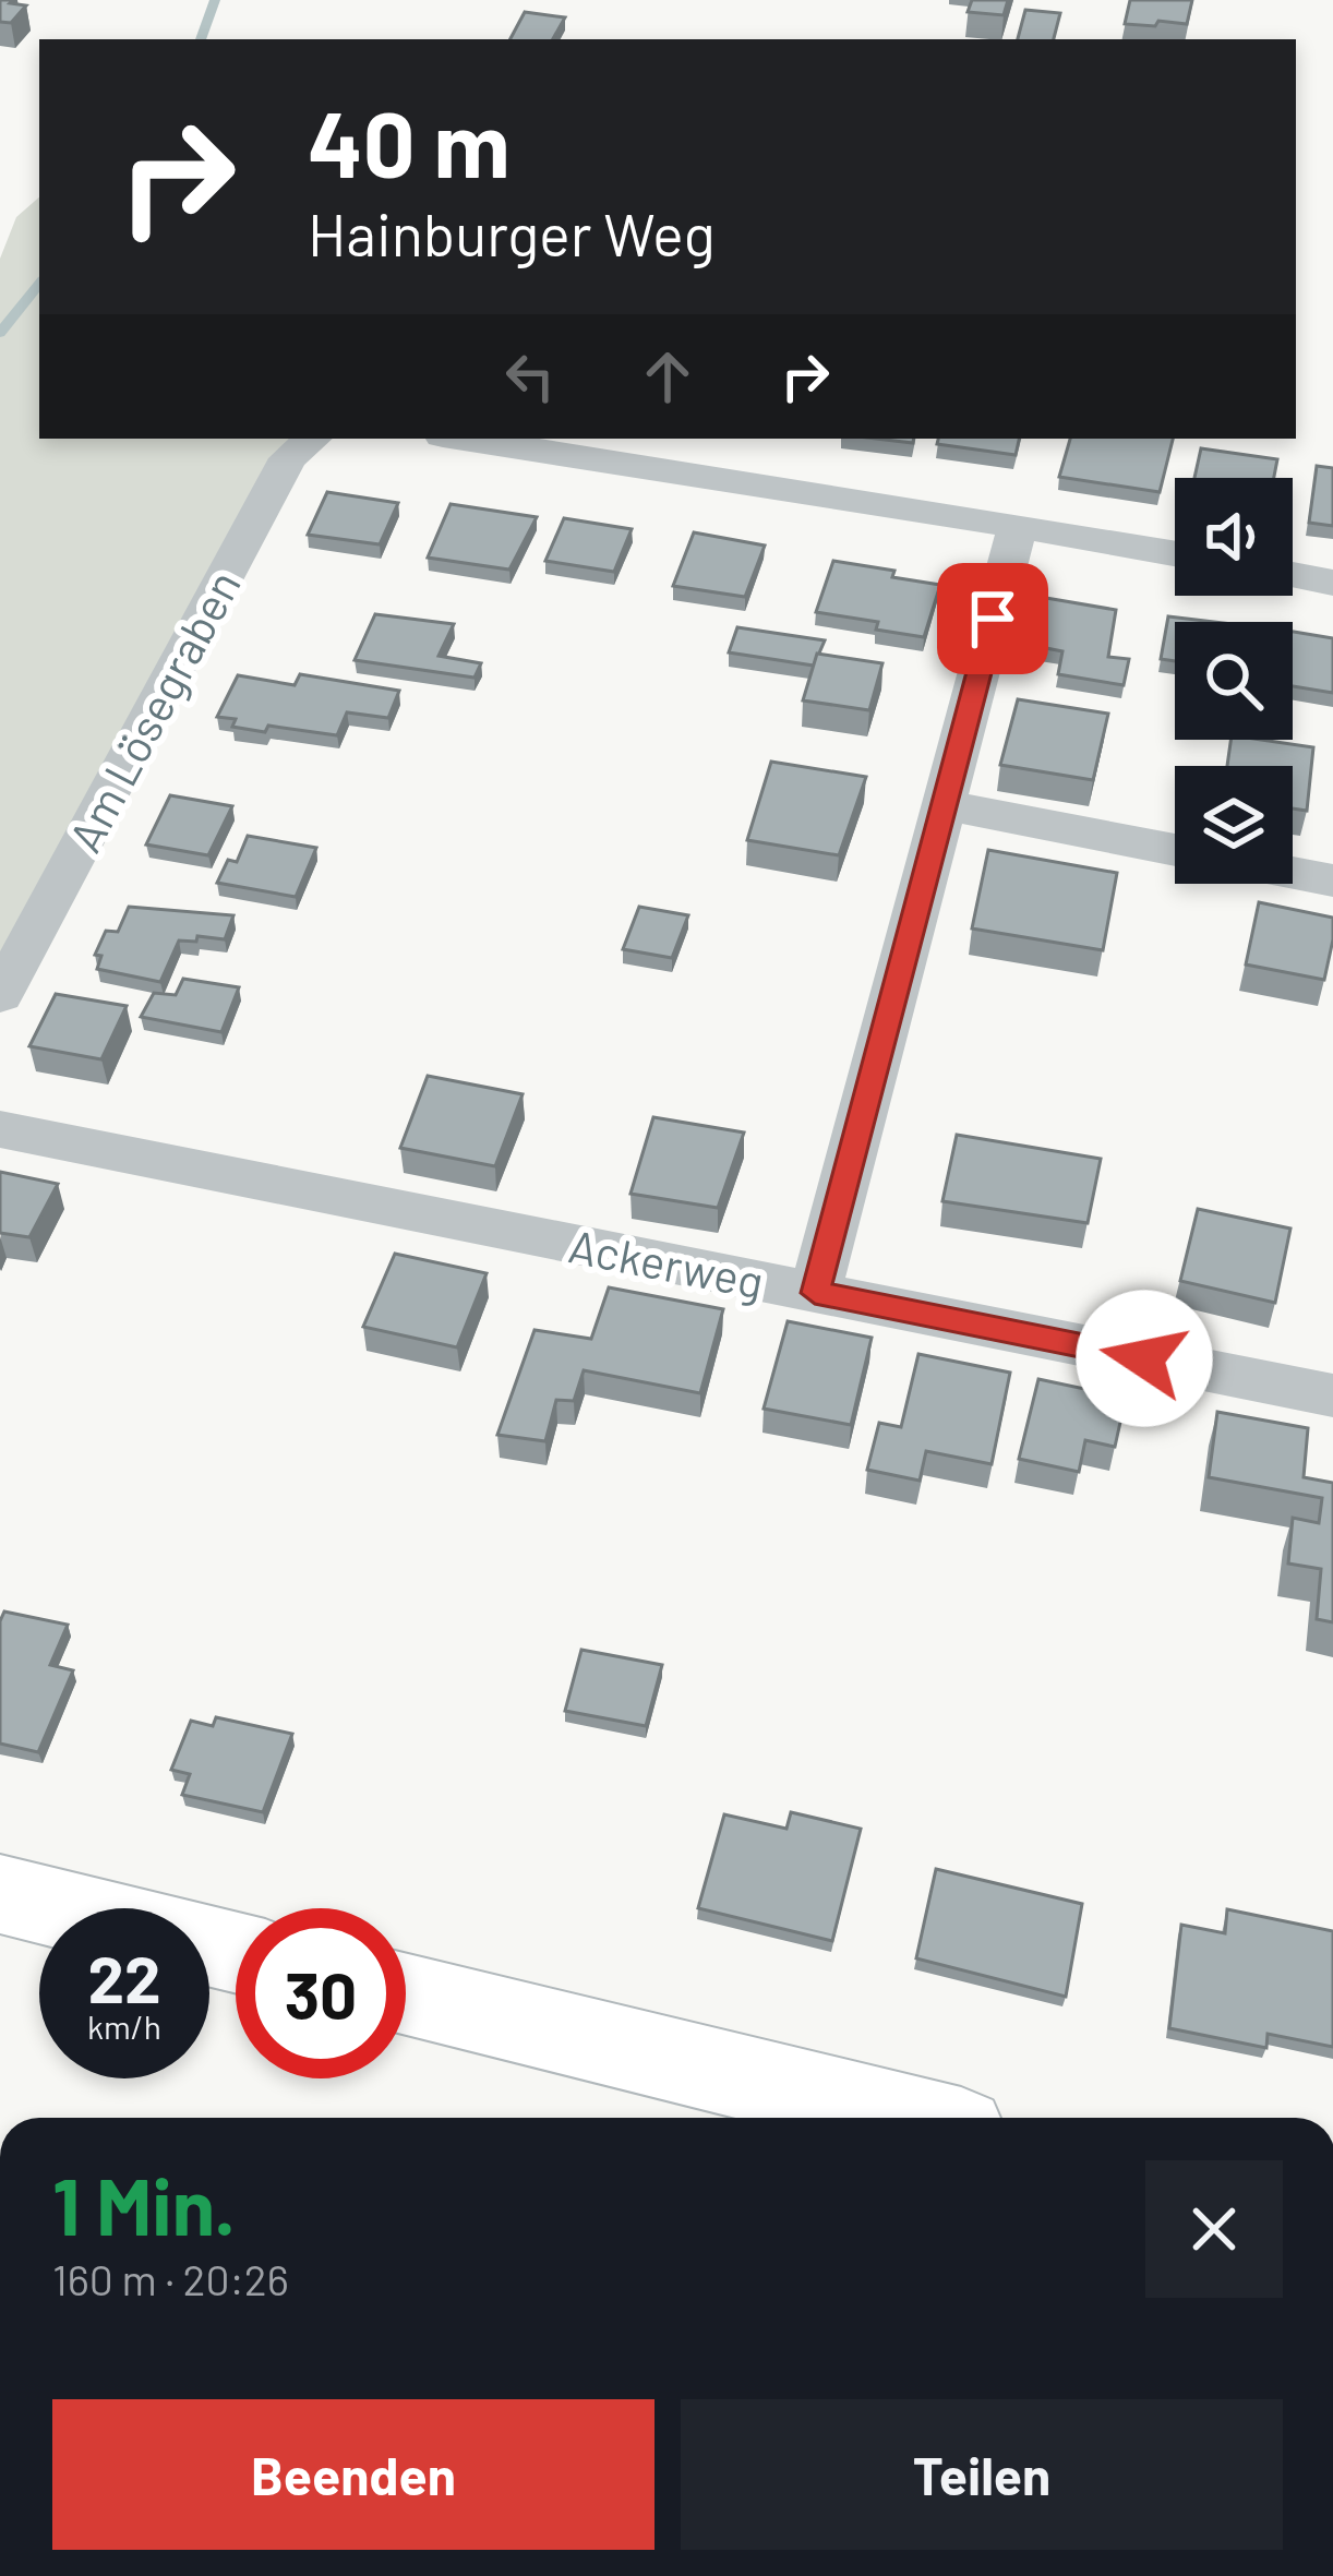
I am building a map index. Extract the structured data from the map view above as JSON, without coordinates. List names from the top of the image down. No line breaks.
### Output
{"streets":{"street":["Am Lösegraben","Ackerweg"]},"page":{"turn":["40 m","Hainburger Weg"],"speed":"22 km/h","limit":"30","heading":["1 Min.","160 m · 20:26"],"buttons":["Beenden","Teilen"]}}
